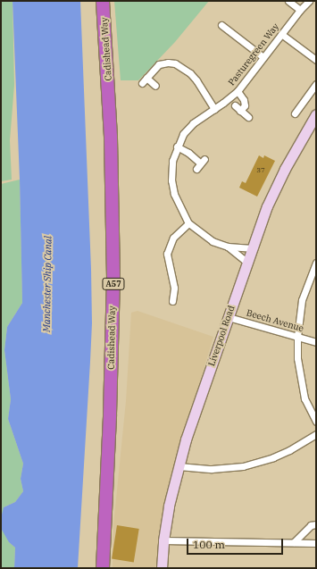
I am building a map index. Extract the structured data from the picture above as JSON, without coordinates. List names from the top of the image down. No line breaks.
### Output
{"streets":{"highway":["Cadishead Way","A57"],"main road":["Liverpool Road"],"street":["Pasturegreen Way","Beech Avenue"]},"crossings":[["Pasturegreen Way","Liverpool Road"],["Beech Avenue","Liverpool Road"]],"water":["Manchester Ship Canal"],"house_numbers":["37"],"scale_bar":"100 m"}
